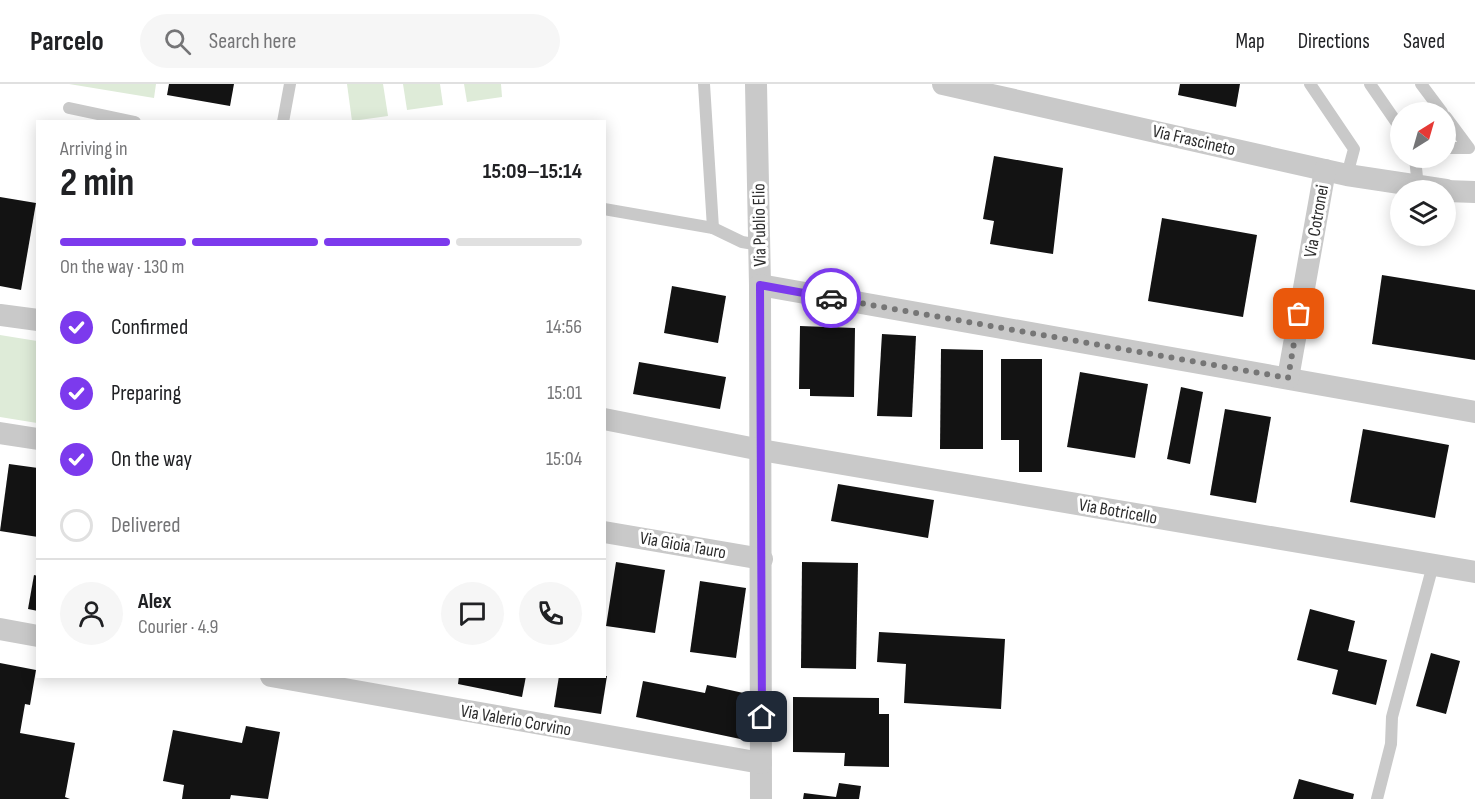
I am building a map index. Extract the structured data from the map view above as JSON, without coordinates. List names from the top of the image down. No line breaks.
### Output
{"streets":{"street":["Via Frascineto","Via Cotronei","Via Publio Elio","Via Botricello","Via Gioia Tauro","Via Valerio Corvino"]},"crossings":[["Via Frascineto","Via Cotronei"],["Via Publio Elio","Via Botricello"],["Via Publio Elio","Via Gioia Tauro"],["Via Publio Elio","Via Valerio Corvino"]],"north":"top right","page":{"header":"Parcelo","search":"Search here","nav":["Map","Directions","Saved"],"heading":["2 min","Arriving in","15:09–15:14"],"panel":["Alex","Courier · 4.9"],"bar":"On the way · 130 m","list":[["Confirmed","14:56"],["Preparing","15:01"],["On the way","15:04"],"Delivered"]}}
